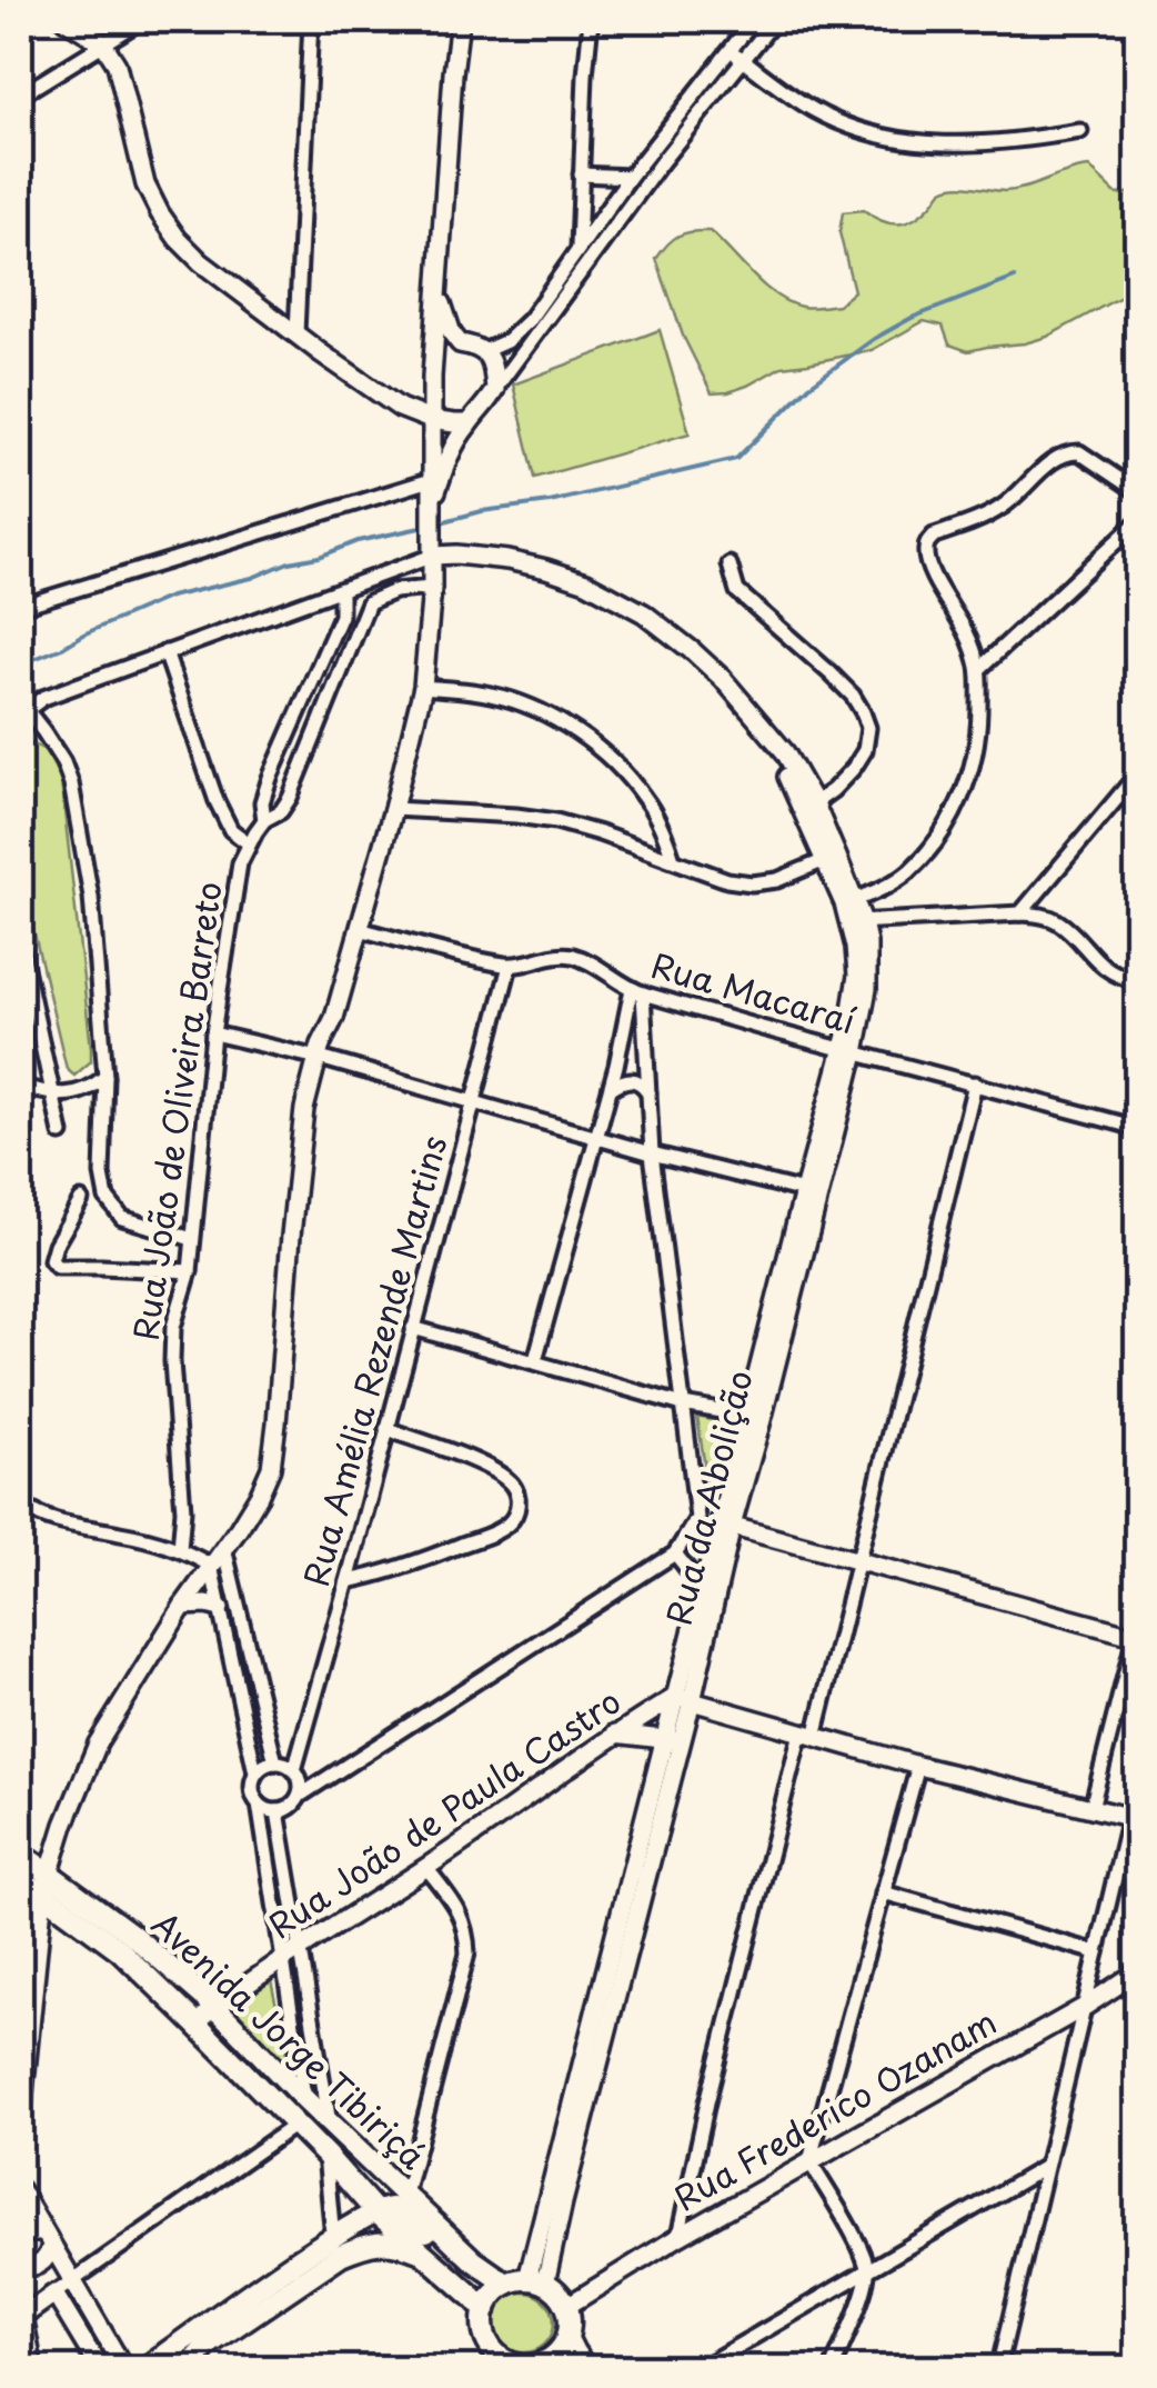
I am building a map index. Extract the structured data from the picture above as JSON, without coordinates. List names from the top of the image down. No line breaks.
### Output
{"streets":{"main road":["Rua da Abolição","Rua João de Paula Castro","Avenida Jorge Tibiriçá","Rua Frederico Ozanam"],"street":["Rua Macaraí","Rua João de Oliveira Barreto","Rua Amélia Rezende Martins"]},"crossings":[["Rua Macaraí","Rua Amélia Rezende Martins"],["Rua Macaraí","Rua da Abolição"],["Rua da Abolição","Rua João de Paula Castro"],["Rua da Abolição","Avenida Jorge Tibiriçá"],["Rua da Abolição","Rua Frederico Ozanam"],["Rua João de Paula Castro","Avenida Jorge Tibiriçá"],["Avenida Jorge Tibiriçá","Rua Frederico Ozanam"]]}
